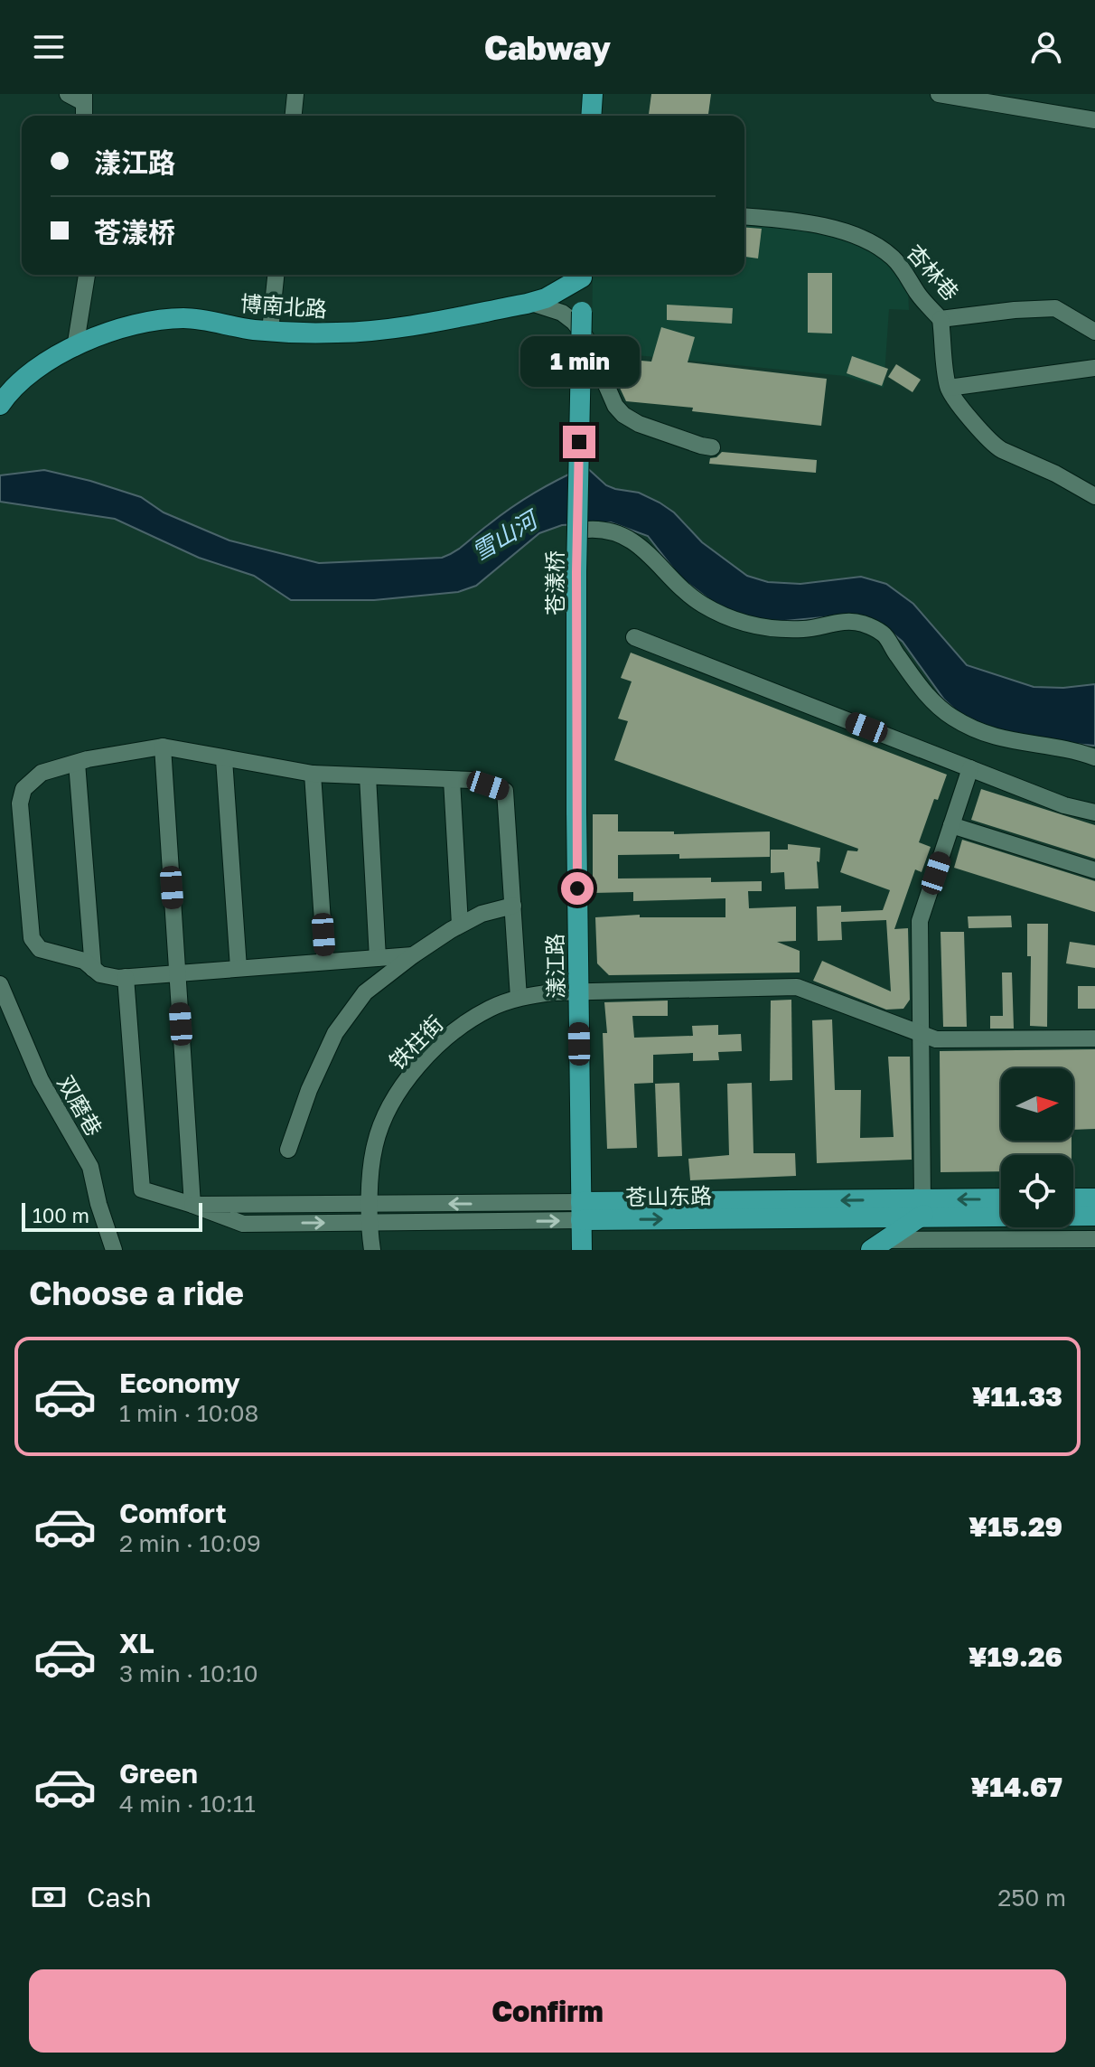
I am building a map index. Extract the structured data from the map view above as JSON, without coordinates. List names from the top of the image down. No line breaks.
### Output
{"streets":{"main road":["博南北路","苍漾桥","漾江路","苍山东路"],"street":["杏林巷","铁柱街","双磨巷"]},"crossings":[["苍漾桥","漾江路"],["漾江路","铁柱街"],["漾江路","苍山东路"],["铁柱街","苍山东路"]],"water":["雪山河"],"scale_bar":"100 m","north":"right","page":{"header":"Cabway","banner":["漾江路","苍漾桥"],"bubble":"1 min","scale":"100 m","heading":"Choose a ride","list":[{"name":"Economy","note":"1 min · 10:08","value":"¥11.33"},{"name":"Comfort","note":"2 min · 10:09","value":"¥15.29"},{"name":"XL","note":"3 min · 10:10","value":"¥19.26"},{"name":"Green","note":"4 min · 10:11","value":"¥14.67"}],"pay":["Cash","250 m"],"buttons":"Confirm"}}
